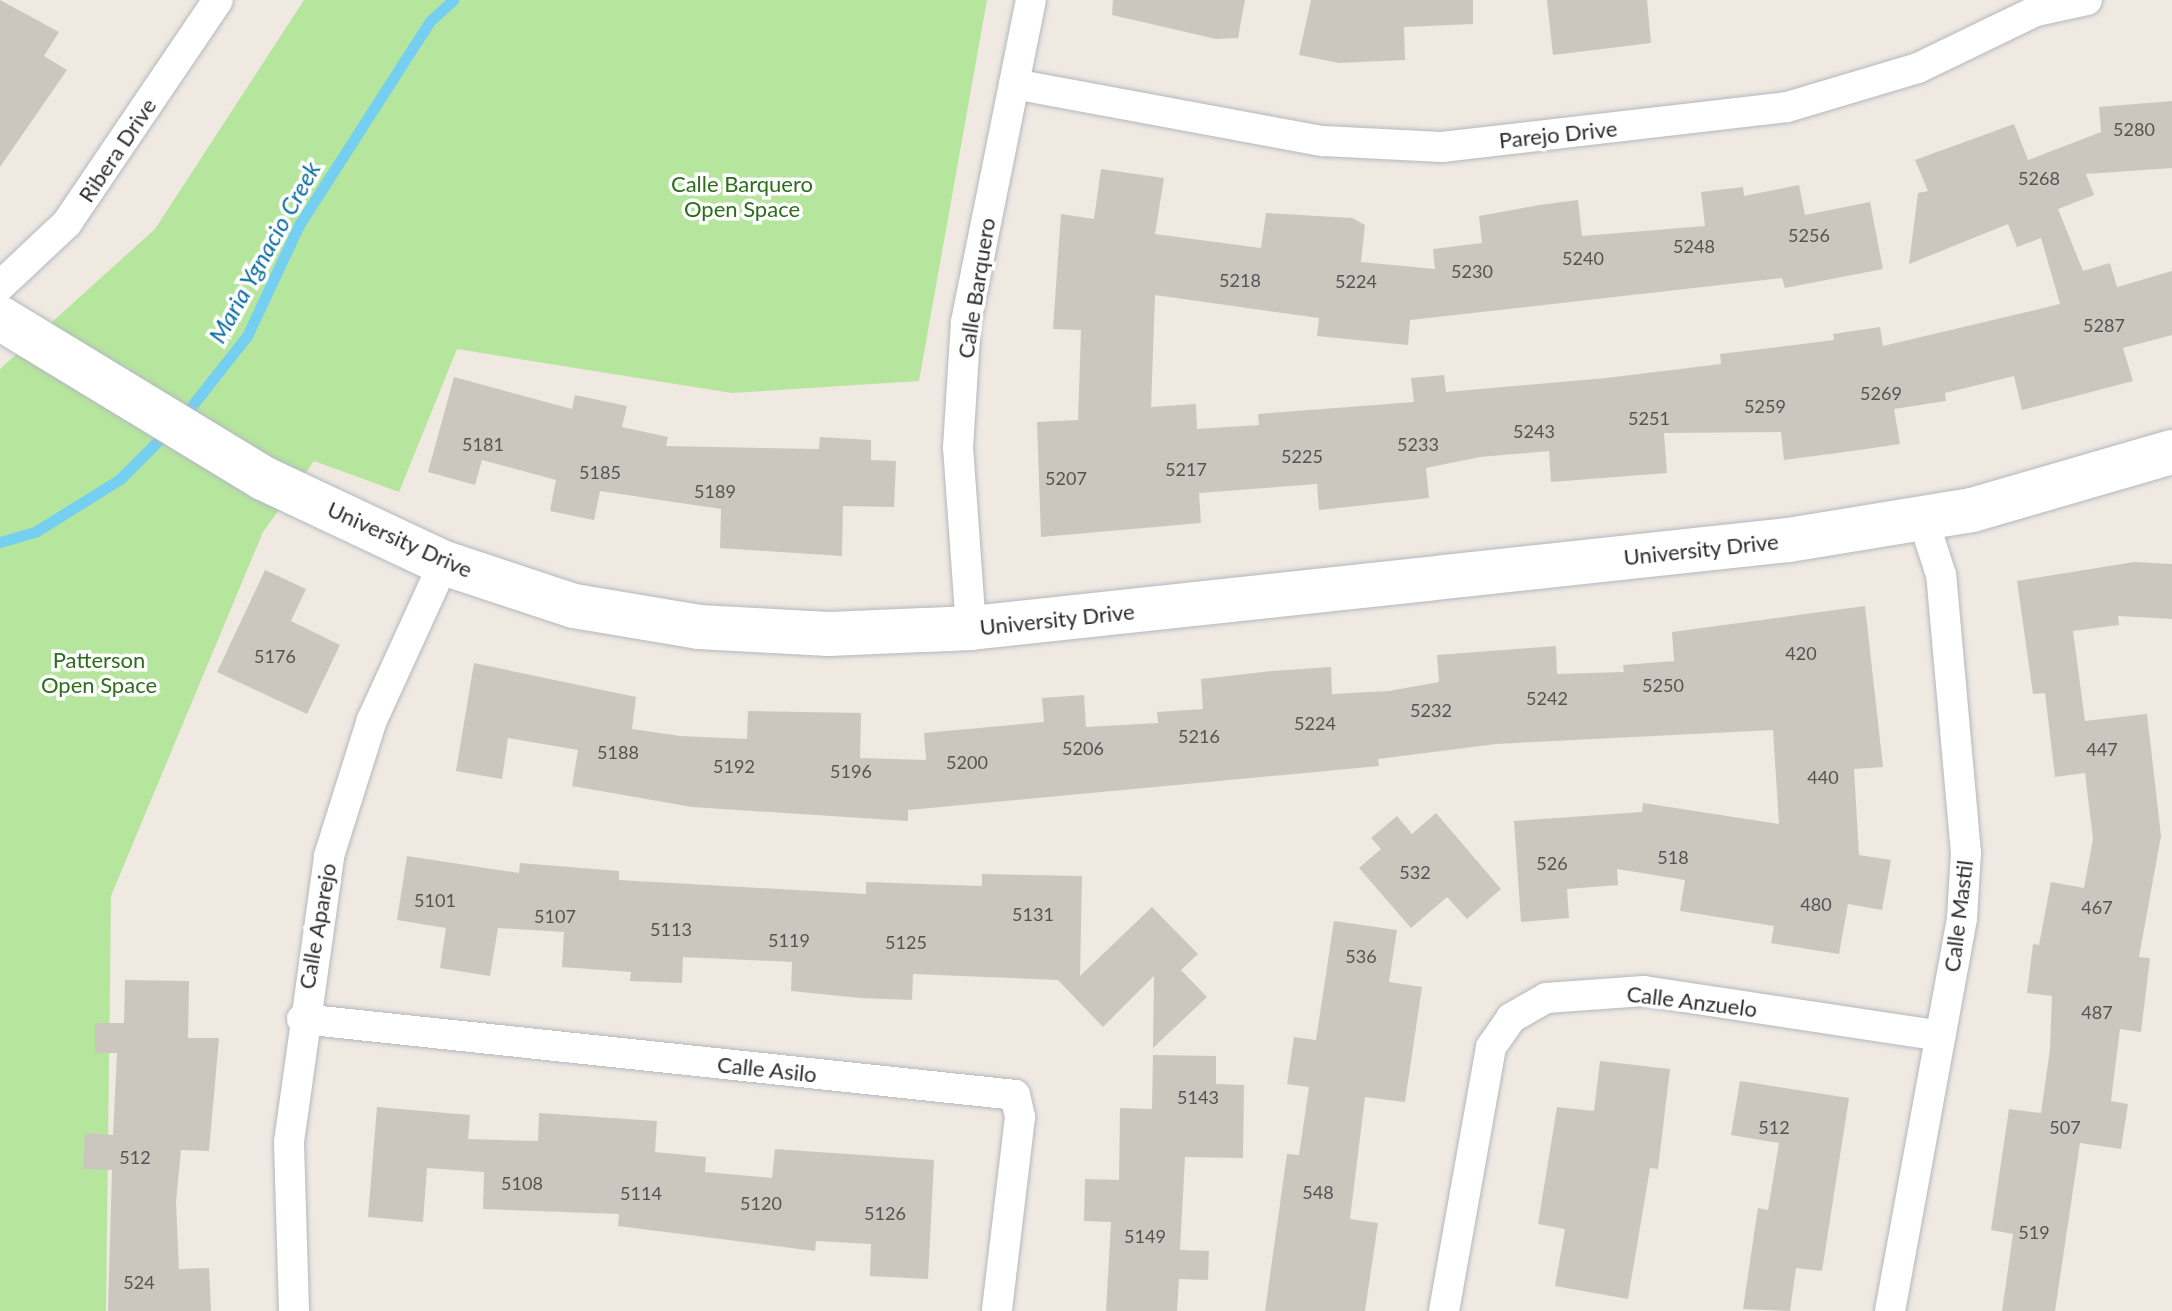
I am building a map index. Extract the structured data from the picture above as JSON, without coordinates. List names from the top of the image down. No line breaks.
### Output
{"streets":{"street":["Parejo Drive","Ribera Drive","Calle Barquero","University Drive","Calle Mastil","Calle Aparejo","Calle Anzuelo","Calle Asilo"]},"crossings":[["Parejo Drive","Calle Barquero"],["Calle Barquero","University Drive"],["University Drive","Calle Mastil"],["University Drive","Calle Aparejo"],["Calle Mastil","Calle Anzuelo"],["Calle Aparejo","Calle Asilo"]],"water":["Maria Ygnacio Creek"],"parks":["Calle Barquero Open Space","Patterson Open Space"],"house_numbers":["5280","5268","5256","5248","5240","5230","5218","5224","5287","5269","5259","5251","5243","5181","5233","5225","5217","5185","5207","5189","420","5176","5250","5242","5232","5224","5216","5206","447","5188","5200","5192","5196","440","518","526","532","5101","480","467","5131","5107","5113","5119","5125","536","487","5143","512","507","512","5108","548","5114","5120","5126","519","5149","524"]}
